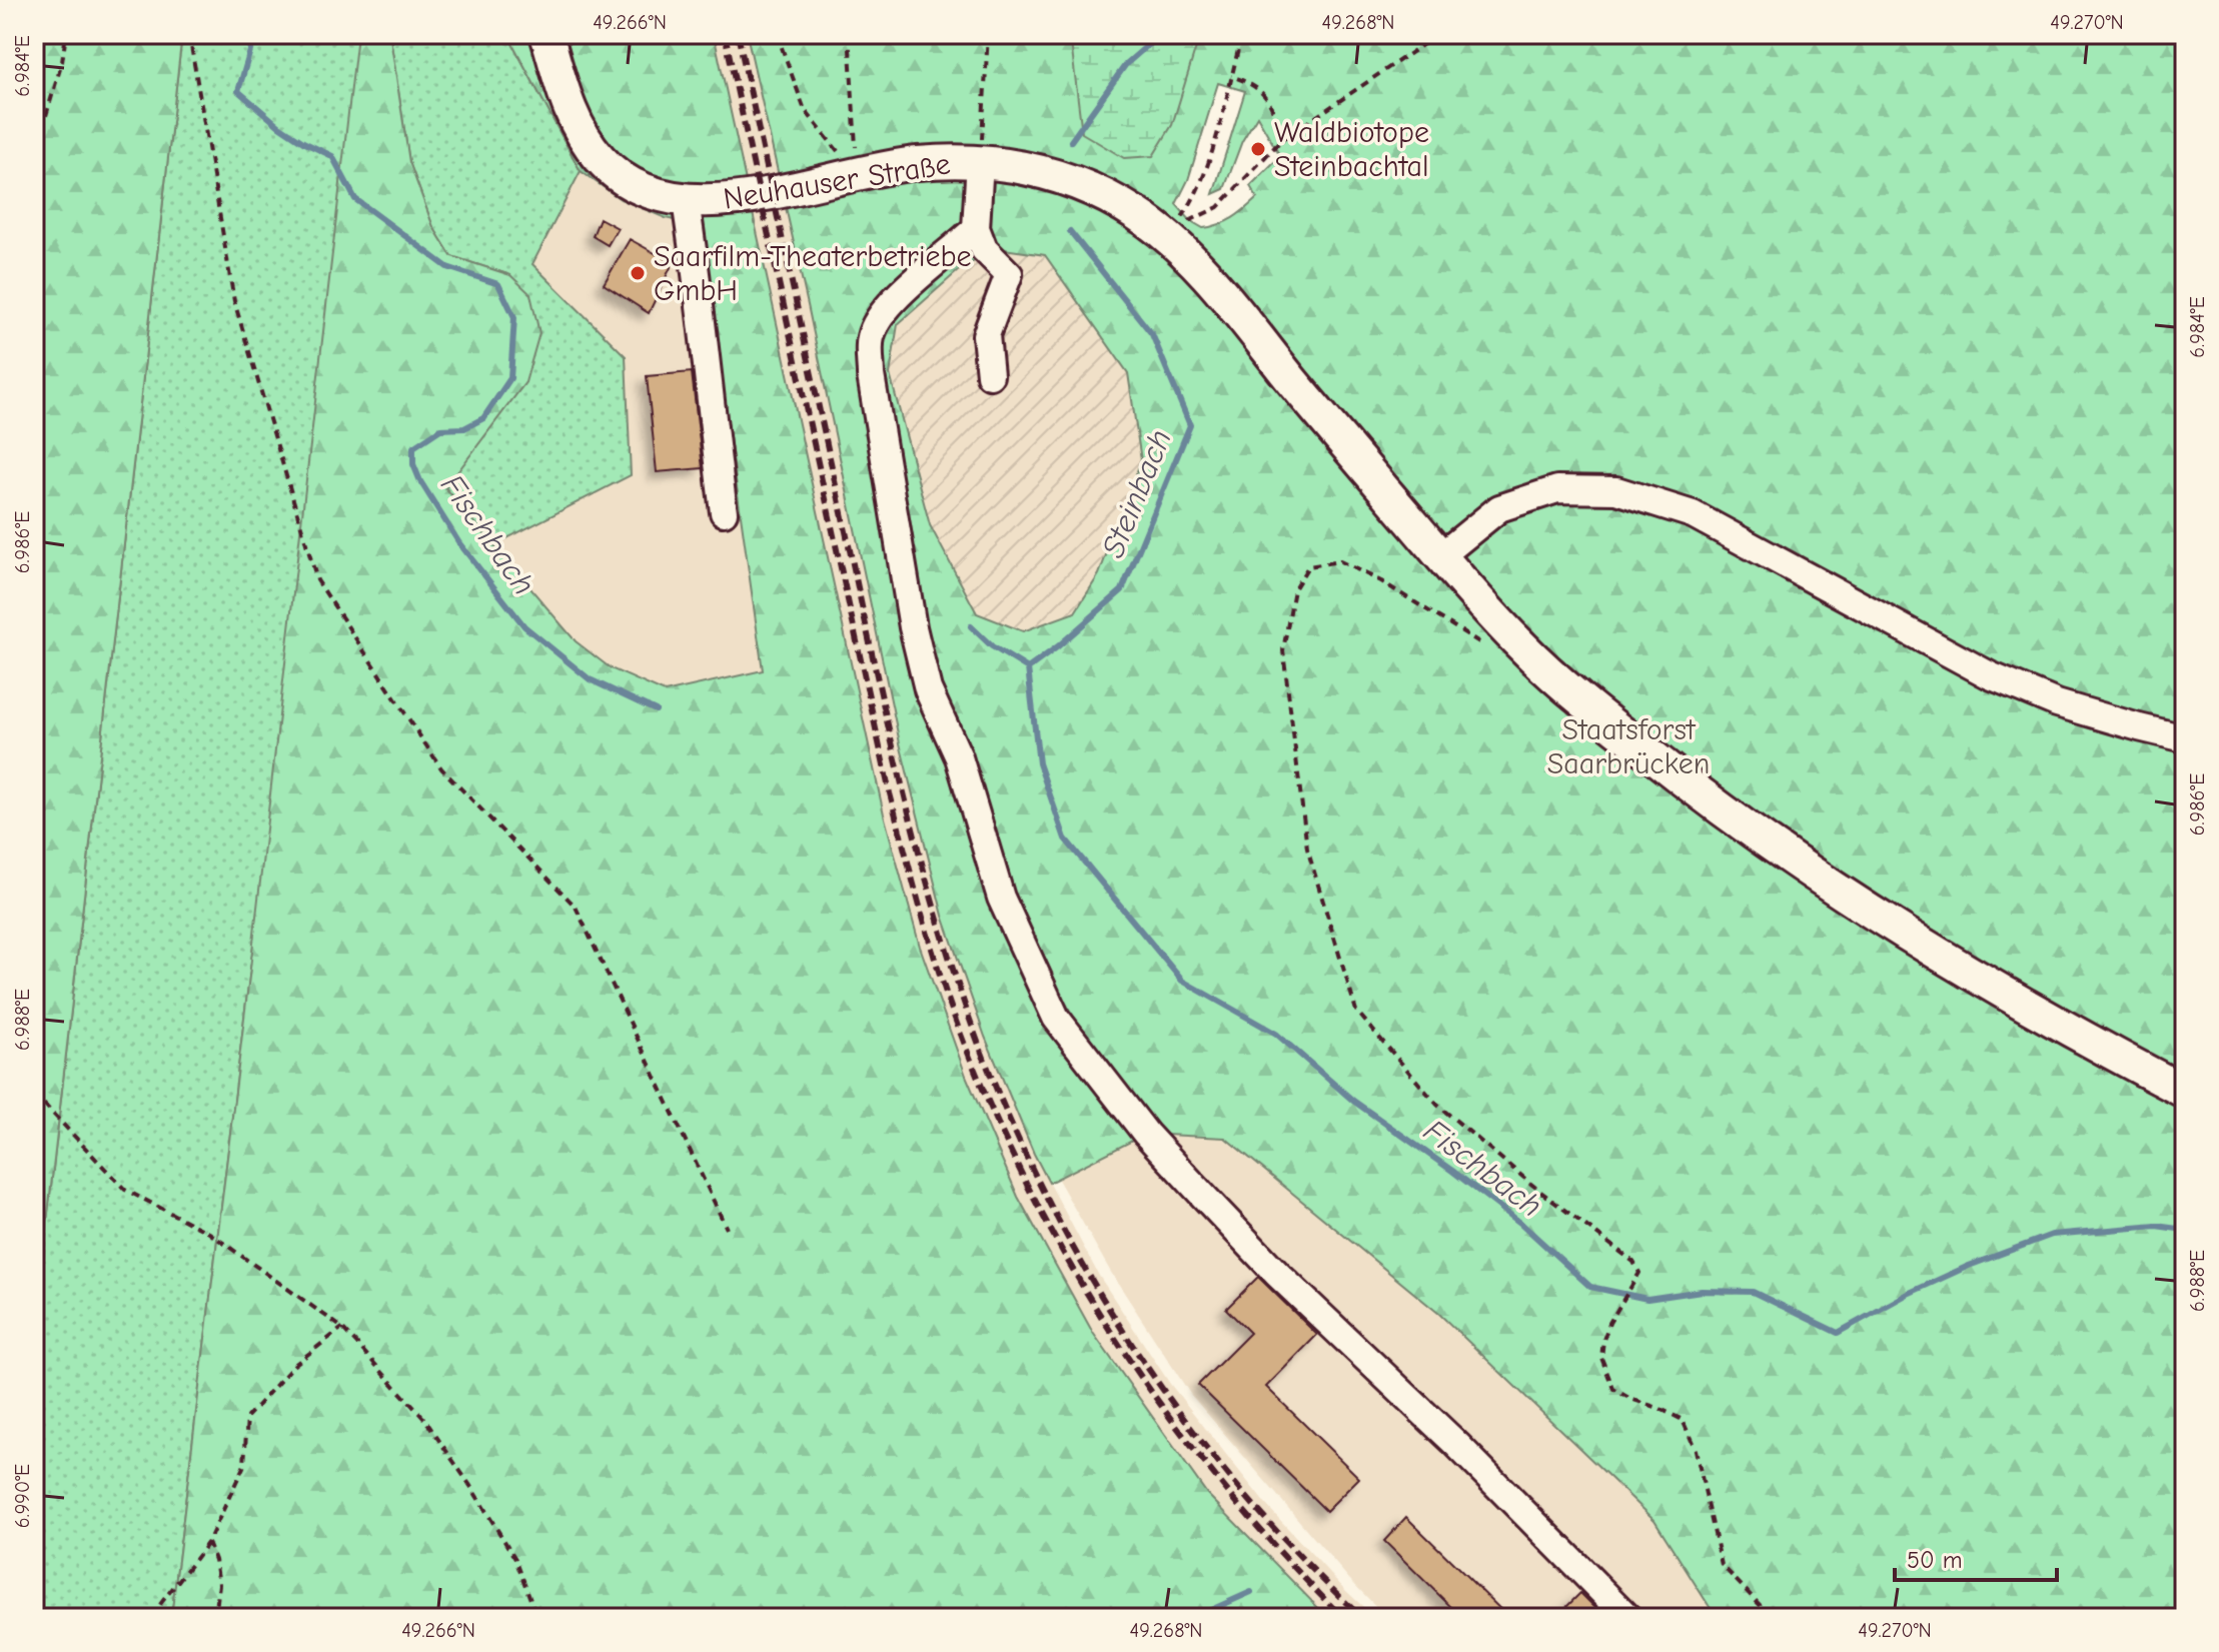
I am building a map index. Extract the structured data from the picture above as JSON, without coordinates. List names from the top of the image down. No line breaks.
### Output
{"streets":{"main road":["Neuhauser Straße"]},"water":["Steinbach","Fischbach"],"parks":["Staatsforst Saarbrücken"],"places":["Waldbiotope Steinbachtal","Saarfilm-Theaterbetriebe GmbH"],"scale_bar":"50 m","coordinates":["49.266°N","49.268°N","49.270°N","6.984°E","6.986°E","6.988°E","6.990°E"]}
